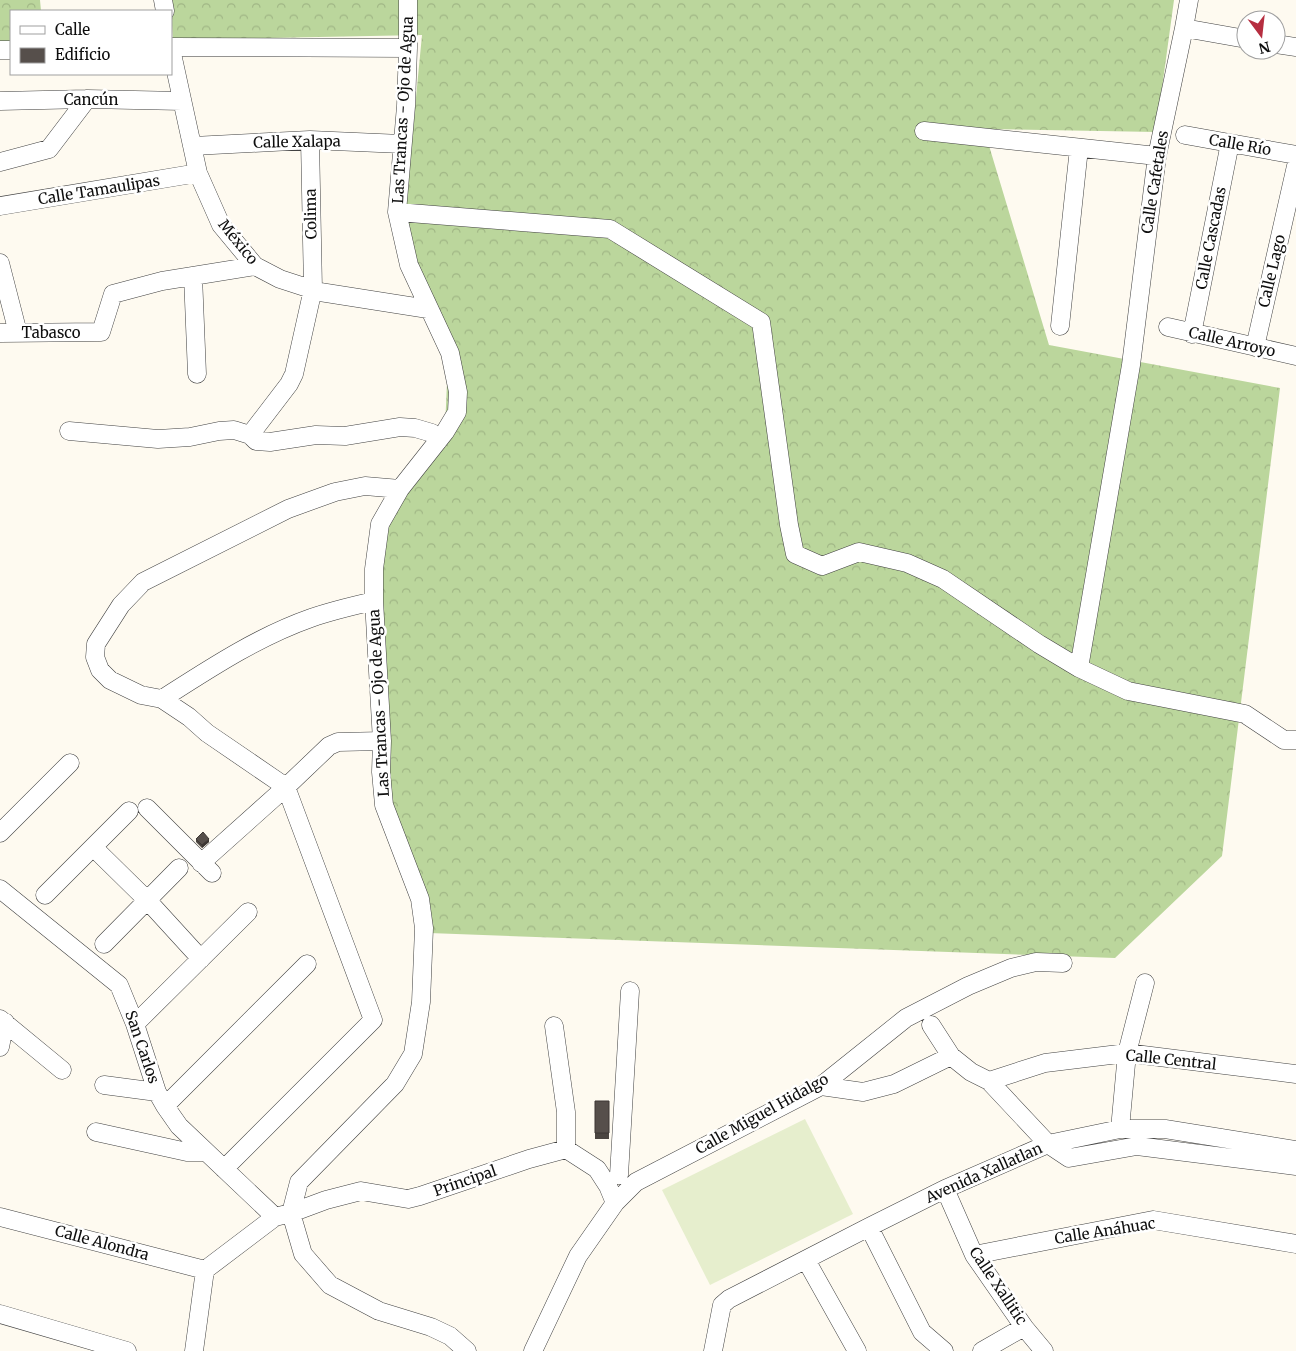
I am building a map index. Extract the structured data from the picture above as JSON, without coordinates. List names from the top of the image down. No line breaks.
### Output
{"streets":{"street":["Cancún","Las Trancas - Ojo de Agua","Calle Xalapa","Calle Río","Calle Cafetales","Calle Tamaulipas","Colima","Calle Cascadas","México","Calle Lago","Tabasco","Calle Arroyo","San Carlos","Calle Central","Calle Miguel Hidalgo","Avenida Xallatlan","Principal","Calle Anáhuac","Calle Alondra","Calle Xallitic"]},"crossings":[["Cancún","México"],["Las Trancas - Ojo de Agua","Calle Xalapa"],["Las Trancas - Ojo de Agua","México"],["Las Trancas - Ojo de Agua","San Carlos"],["Las Trancas - Ojo de Agua","Principal"],["Calle Xalapa","Colima"],["Calle Xalapa","México"],["Calle Río","Calle Cascadas"],["Calle Tamaulipas","México"],["Colima","México"],["Calle Cascadas","Calle Arroyo"],["Calle Lago","Calle Arroyo"],["San Carlos","Principal"],["Avenida Xallatlan","Calle Xallitic"],["Principal","Calle Alondra"],["Calle Anáhuac","Calle Xallitic"]],"legend":["Calle","Edificio"],"north":"bottom"}
